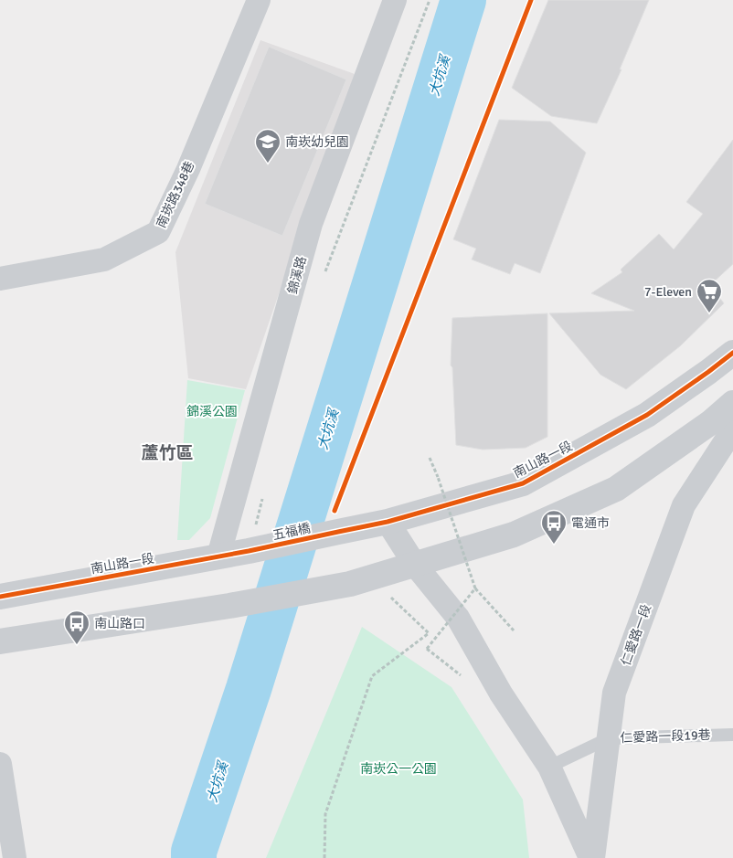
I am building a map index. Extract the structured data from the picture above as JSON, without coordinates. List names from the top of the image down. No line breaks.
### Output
{"streets":{"street":["南崁路348巷","錦溪路","南山路一段","五福橋","仁愛路一段"],"lane":["仁愛路一段19巷"]},"crossings":[["錦溪路","南山路一段"],["南山路一段","五福橋"],["南山路一段","仁愛路一段"],["仁愛路一段","仁愛路一段19巷"]],"districts":["蘆竹區"],"water":["大坑溪"],"parks":["錦溪公園","南崁公一公園"],"places":{"school or university":["南崁幼兒園"],"supermarket":["7-Eleven"],"bus stop":["電通市","南山路口"]}}
